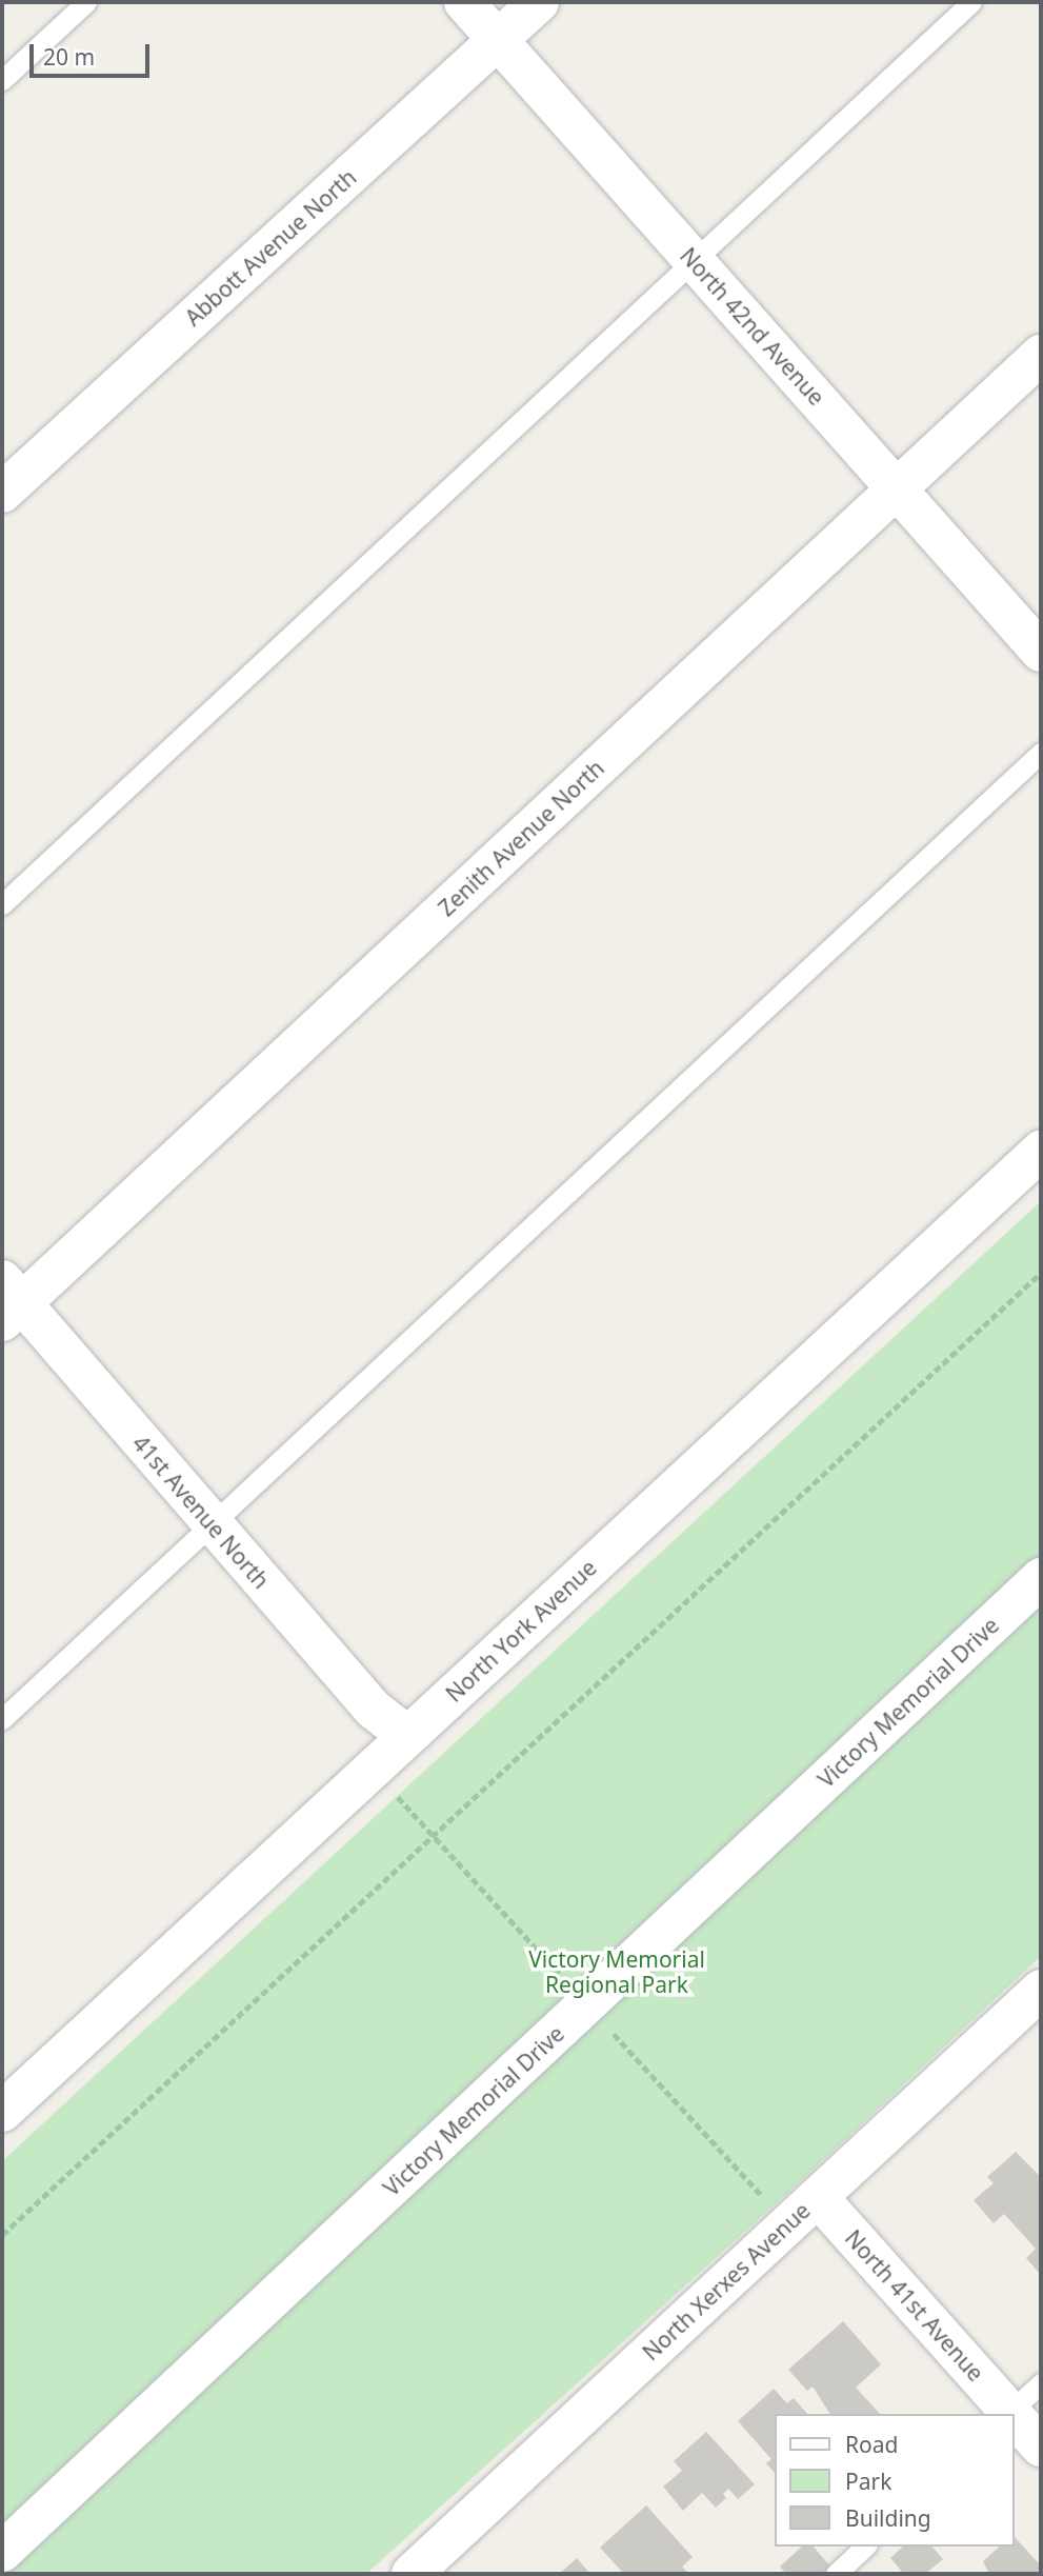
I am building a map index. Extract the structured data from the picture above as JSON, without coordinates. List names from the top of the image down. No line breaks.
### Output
{"streets":{"street":["Abbott Avenue North","North 42nd Avenue","Zenith Avenue North","41st Avenue North","North York Avenue","Victory Memorial Drive","North Xerxes Avenue","North 41st Avenue"]},"crossings":[["Abbott Avenue North","North 42nd Avenue"],["North 42nd Avenue","Zenith Avenue North"],["Zenith Avenue North","41st Avenue North"],["41st Avenue North","North York Avenue"],["North Xerxes Avenue","North 41st Avenue"]],"parks":["Victory Memorial Regional Park"],"legend":["Road","Park","Building"],"scale_bar":"20 m"}
